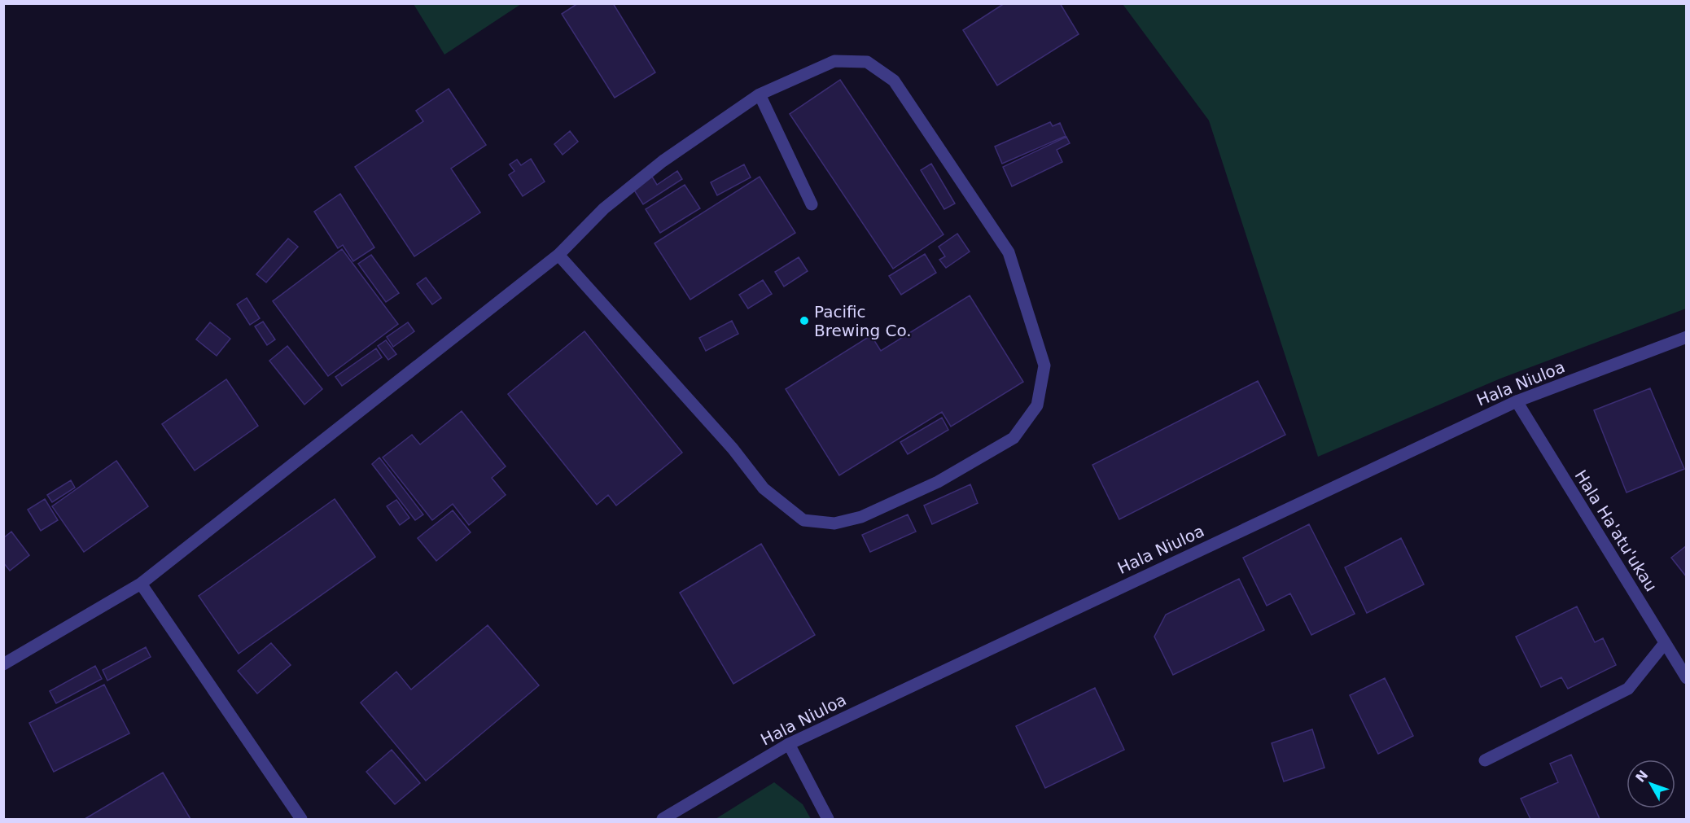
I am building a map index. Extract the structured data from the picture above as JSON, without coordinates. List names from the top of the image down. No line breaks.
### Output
{"streets":{"street":["Hala Niuloa","Hala Ha'atu'ukau"]},"crossings":[["Hala Niuloa","Hala Ha'atu'ukau"]],"places":["Pacific Brewing Co."],"north":"top left"}
